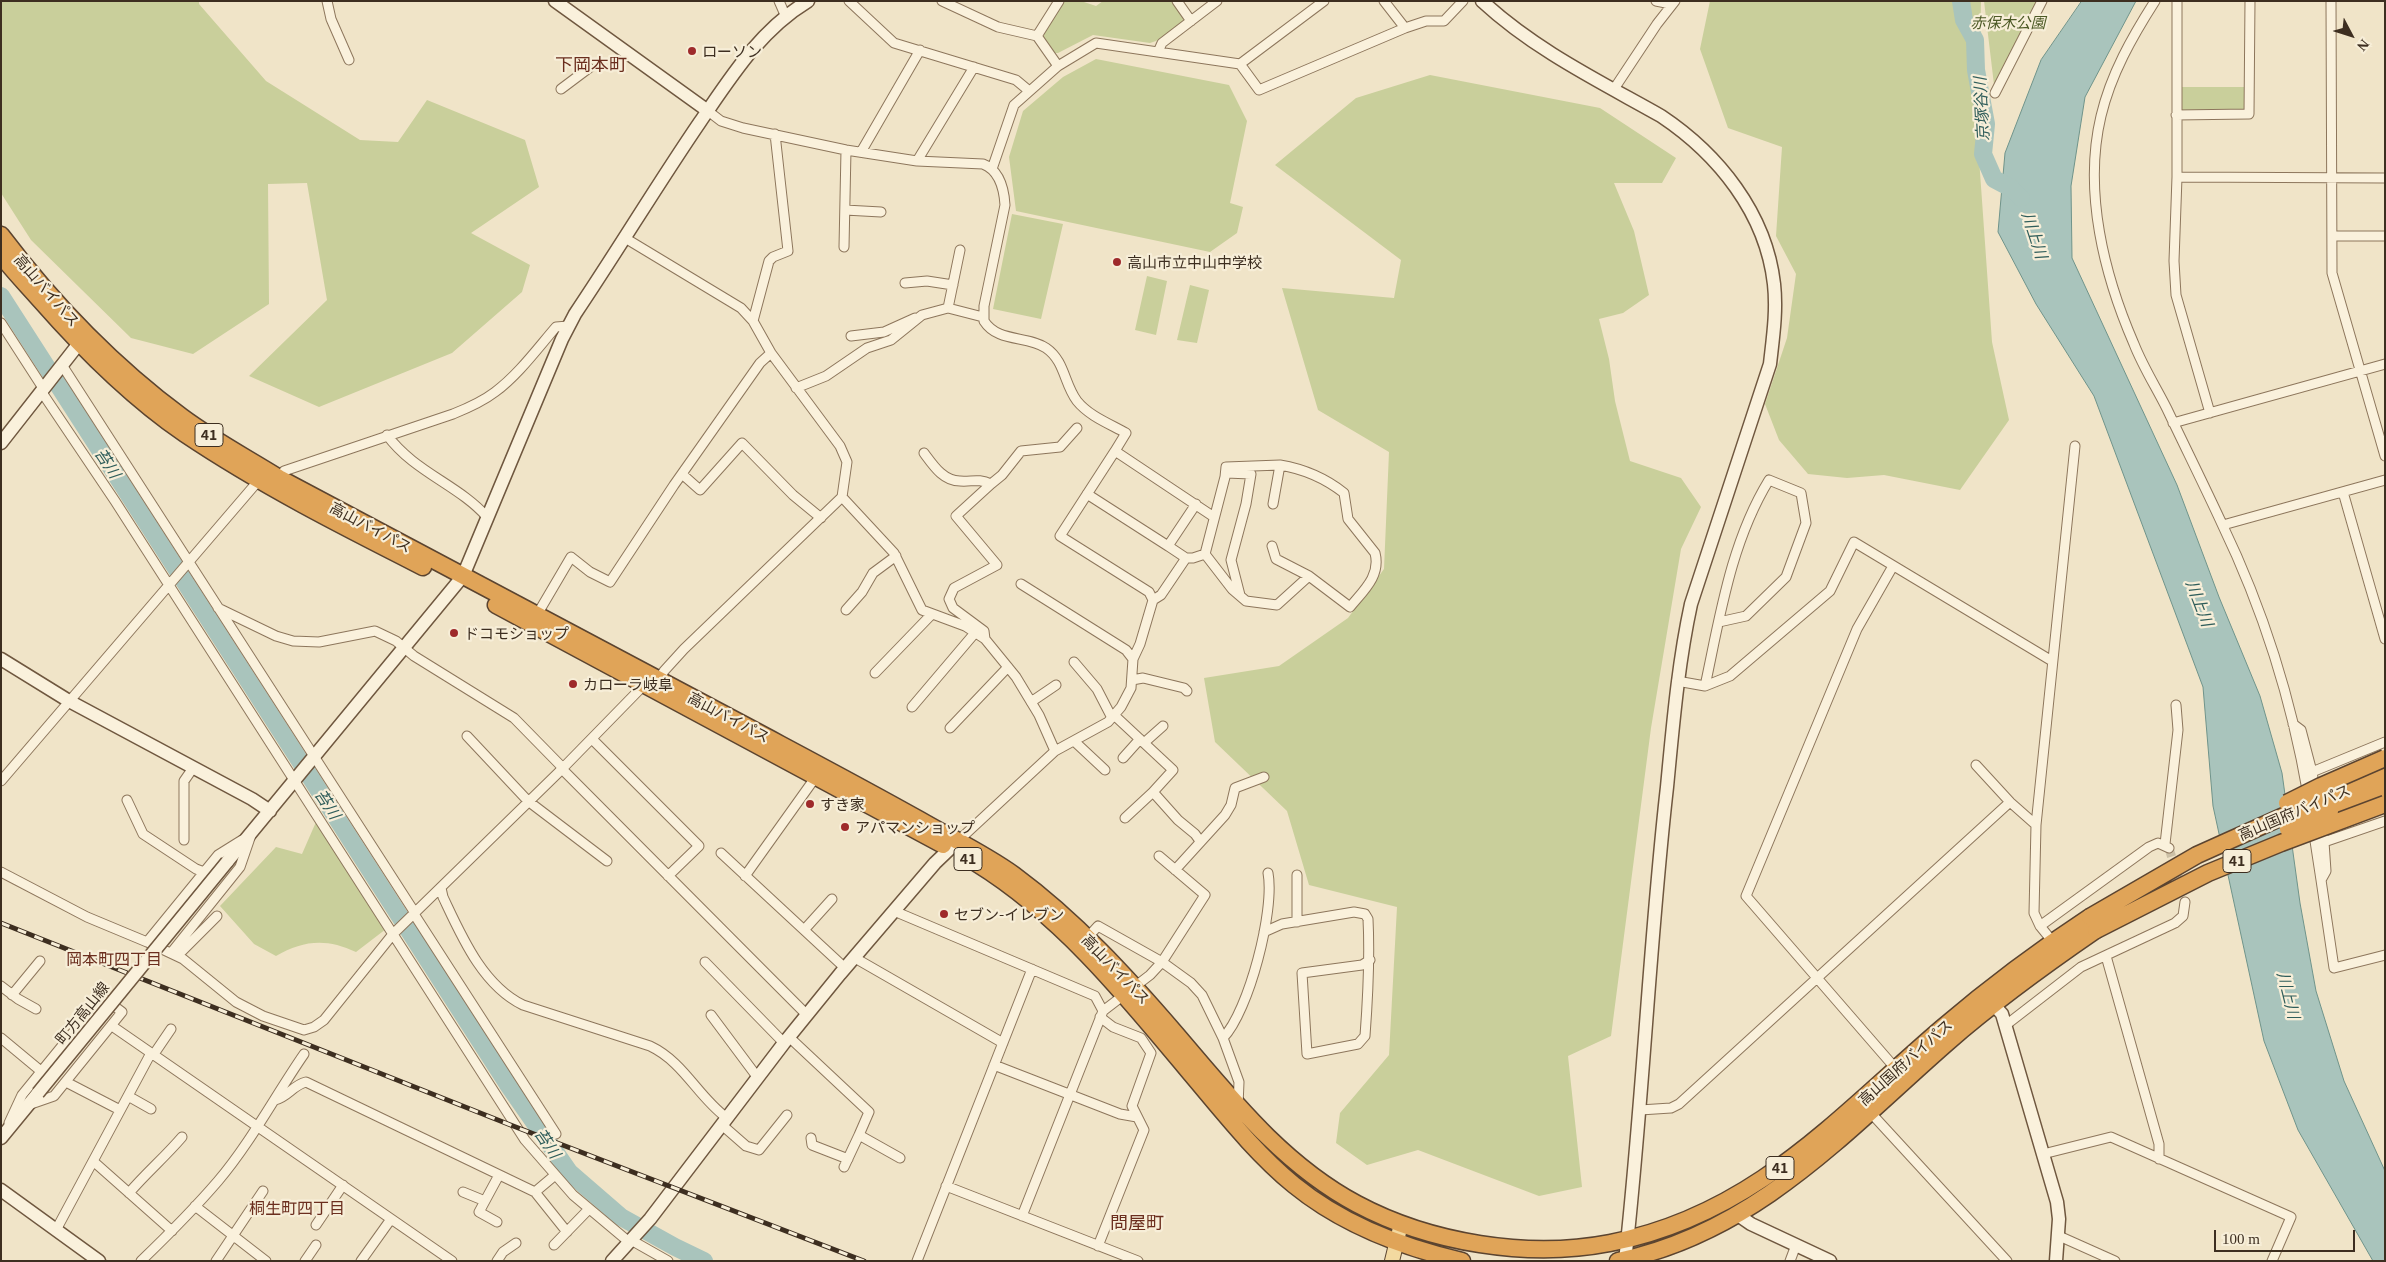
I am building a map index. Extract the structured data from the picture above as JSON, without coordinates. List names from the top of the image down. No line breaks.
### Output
{"streets":{"highway":["高山バイパス","41","高山国府バイパス"],"street":["町方高山線"]},"crossings":[["高山バイパス","41"],["高山バイパス","高山国府バイパス"],["41","高山国府バイパス"]],"districts":["下岡本町","岡本町四丁目","桐生町四丁目","問屋町"],"water":["京塚谷川","川上川","苔川"],"parks":["赤保木公園"],"places":["ローソン","高山市立中山中学校","ドコモショップ","カローラ岐阜","すき家","アパマンショップ","セブン-イレブン"],"scale_bar":"100 m","north":"bottom right"}
